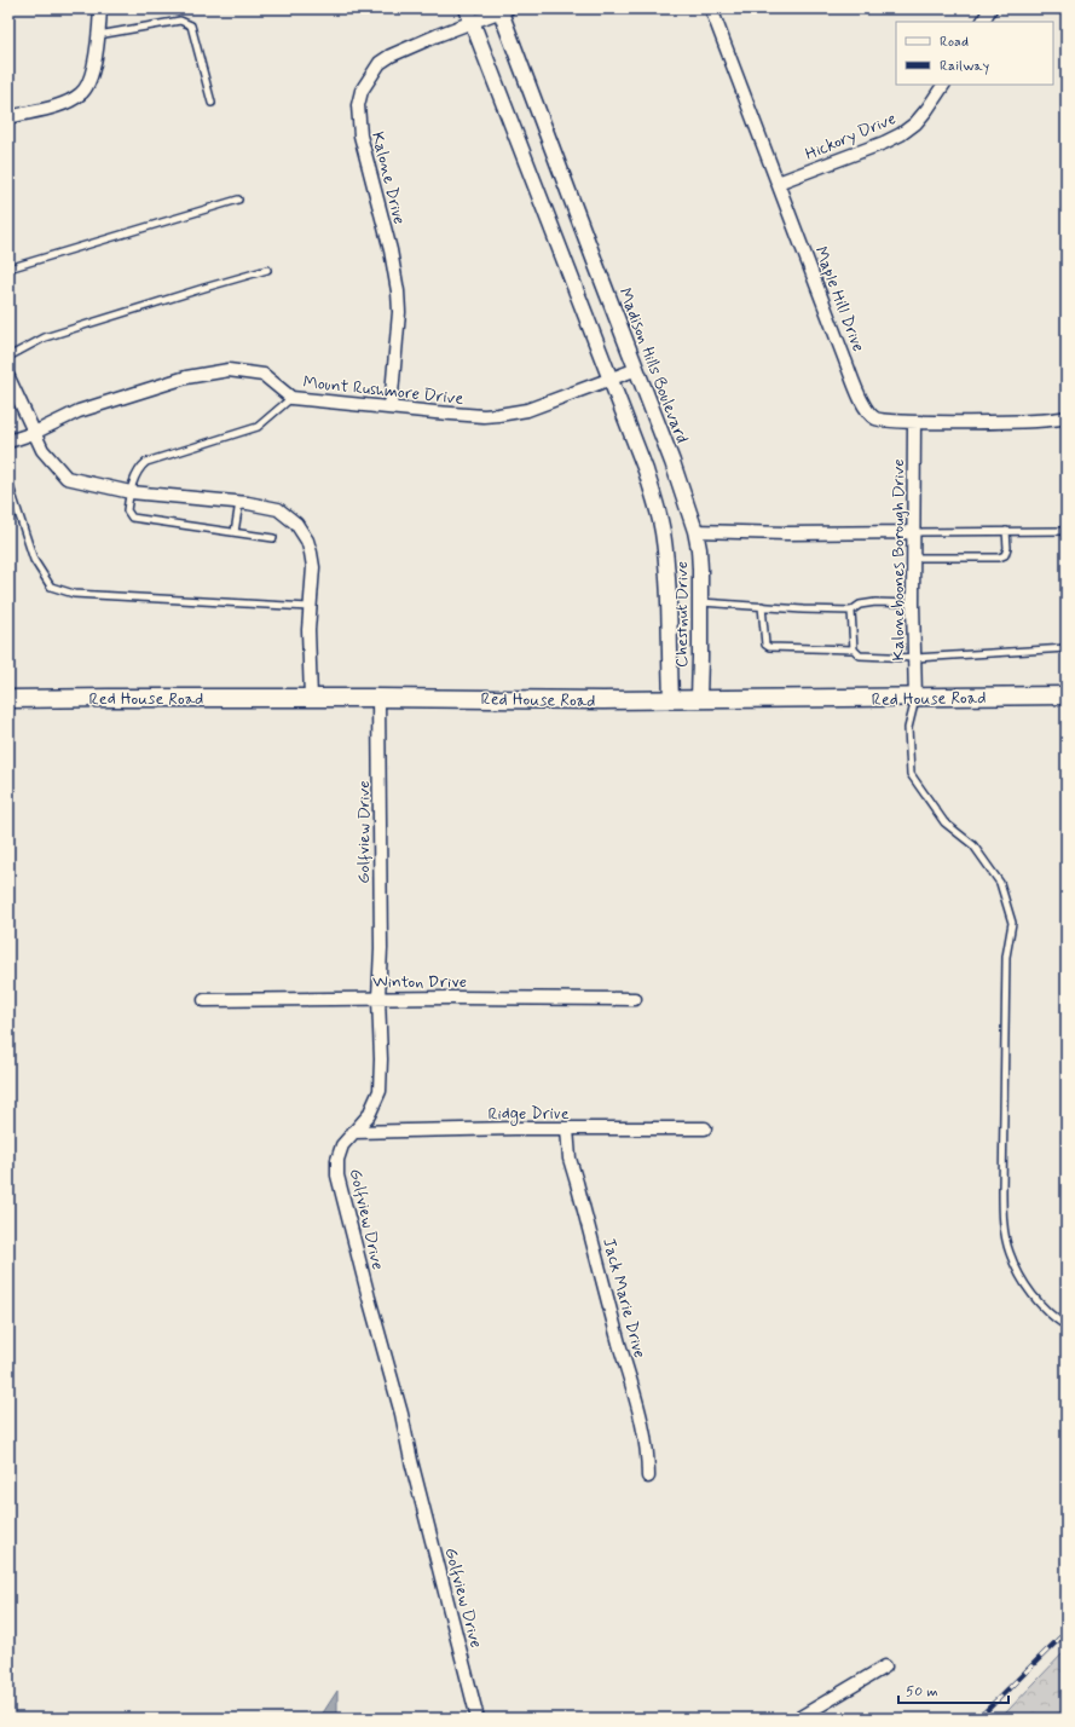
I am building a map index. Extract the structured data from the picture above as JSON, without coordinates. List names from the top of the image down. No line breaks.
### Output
{"streets":{"main road":["Red House Road"],"street":["Hickory Drive","Kalone Drive","Maple Hill Drive","Madison Hills Boulevard","Mount Rushmore Drive","Kaloneboones Borough Drive","Chestnut Drive","Golfview Drive","Winton Drive","Ridge Drive","Jack Marie Drive"]},"crossings":[["Hickory Drive","Maple Hill Drive"],["Kalone Drive","Mount Rushmore Drive"],["Maple Hill Drive","Kaloneboones Borough Drive"],["Madison Hills Boulevard","Mount Rushmore Drive"],["Madison Hills Boulevard","Chestnut Drive"],["Kaloneboones Borough Drive","Red House Road"],["Chestnut Drive","Red House Road"],["Red House Road","Golfview Drive"],["Golfview Drive","Winton Drive"],["Golfview Drive","Ridge Drive"],["Ridge Drive","Jack Marie Drive"]],"legend":["Road","Railway"],"scale_bar":"50 m"}
